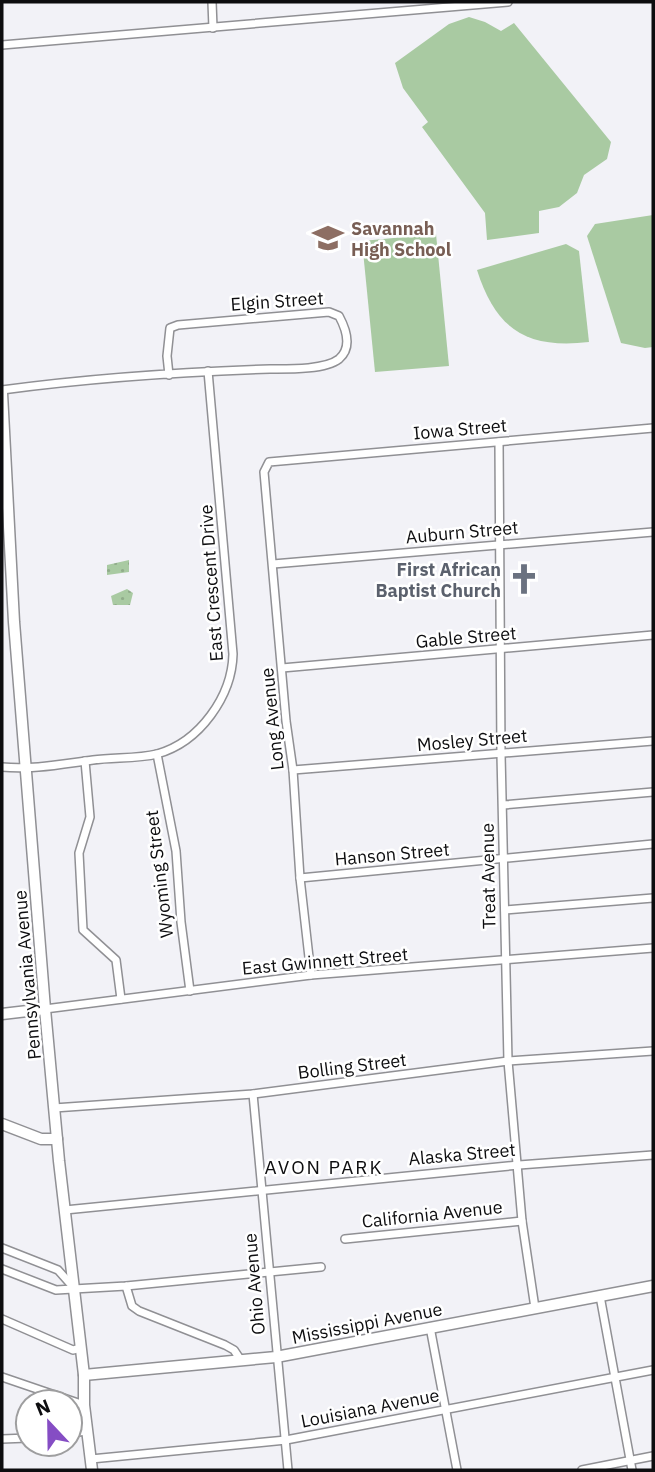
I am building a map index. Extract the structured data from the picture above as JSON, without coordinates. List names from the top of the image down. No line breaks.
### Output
{"streets":{"main road":["East Gwinnett Street","Pennsylvania Avenue","Mississippi Avenue"],"street":["Elgin Street","Iowa Street","Auburn Street","East Crescent Drive","Gable Street","Long Avenue","Mosley Street","Hanson Street","Wyoming Street","Treat Avenue","Bolling Street","Alaska Street","California Avenue","Ohio Avenue","Louisiana Avenue"]},"crossings":[["Elgin Street","East Crescent Drive"],["Elgin Street","Pennsylvania Avenue"],["Iowa Street","Long Avenue"],["Iowa Street","Treat Avenue"],["Auburn Street","Long Avenue"],["Auburn Street","Treat Avenue"],["East Crescent Drive","Wyoming Street"],["East Crescent Drive","Pennsylvania Avenue"],["Gable Street","Long Avenue"],["Gable Street","Treat Avenue"],["Long Avenue","Mosley Street"],["Long Avenue","Hanson Street"],["Long Avenue","East Gwinnett Street"],["Mosley Street","Treat Avenue"],["Hanson Street","Treat Avenue"],["Wyoming Street","East Gwinnett Street"],["Treat Avenue","East Gwinnett Street"],["Treat Avenue","Bolling Street"],["Treat Avenue","Alaska Street"],["Treat Avenue","California Avenue"],["Treat Avenue","Mississippi Avenue"],["East Gwinnett Street","Pennsylvania Avenue"],["Pennsylvania Avenue","Bolling Street"],["Pennsylvania Avenue","Alaska Street"],["Pennsylvania Avenue","Mississippi Avenue"],["Pennsylvania Avenue","Louisiana Avenue"],["Bolling Street","Ohio Avenue"],["Alaska Street","Ohio Avenue"],["Ohio Avenue","Mississippi Avenue"],["Ohio Avenue","Louisiana Avenue"]],"districts":["AVON PARK"],"places":{"school or university":["Savannah High School"],"church":["First African Baptist Church"]},"north":"top"}
